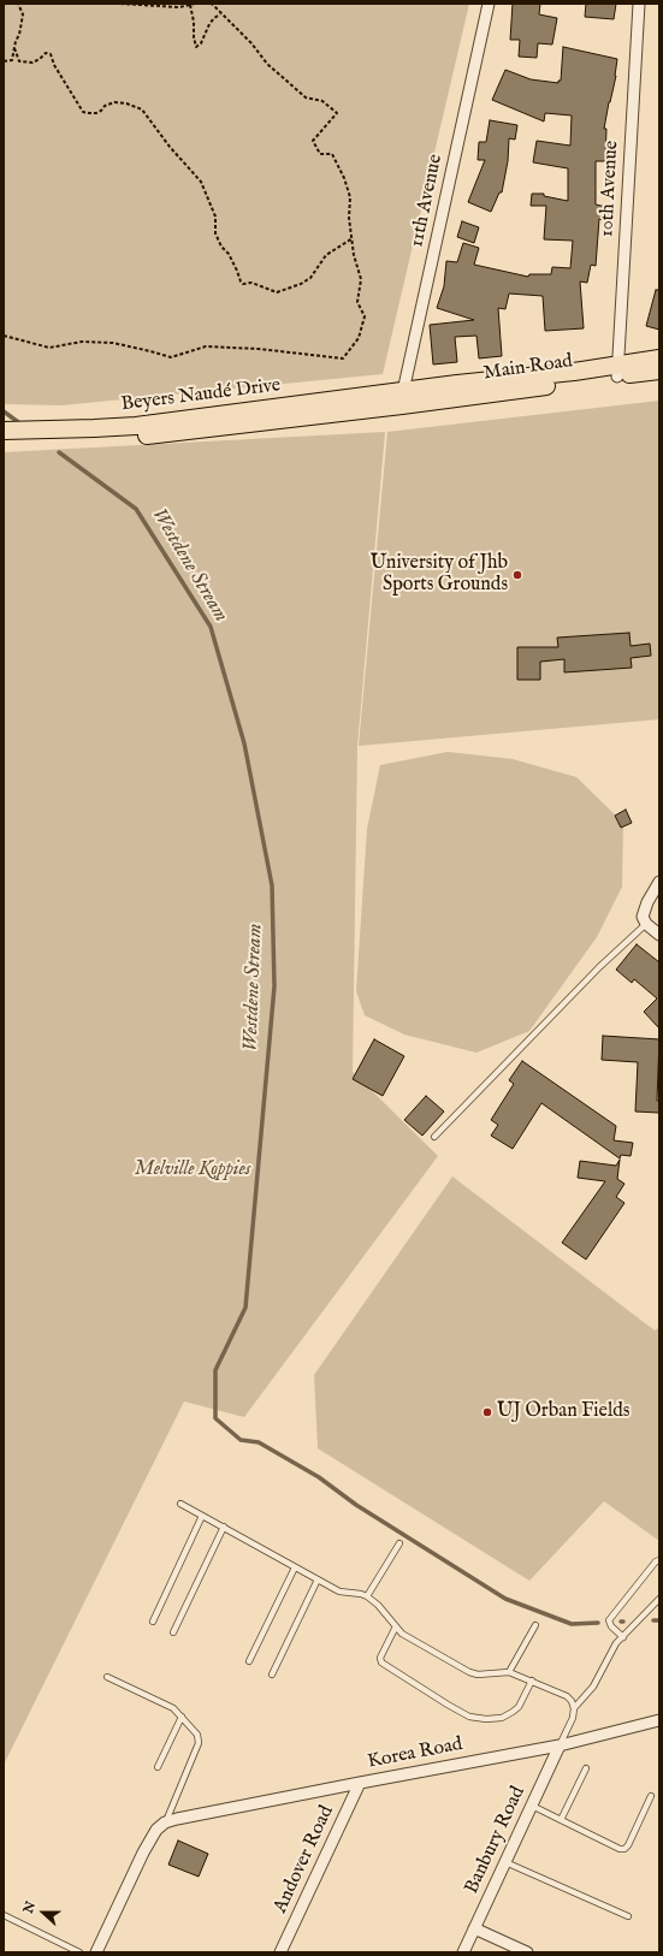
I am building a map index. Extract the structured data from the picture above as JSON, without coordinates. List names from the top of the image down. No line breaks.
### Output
{"streets":{"main road":["Main Road","Beyers Naudé Drive"],"street":["10th Avenue","11th Avenue","Korea Road","Banbury Road","Andover Road"]},"crossings":[["10th Avenue","Main Road"],["11th Avenue","Main Road"],["11th Avenue","Beyers Naudé Drive"],["Main Road","Beyers Naudé Drive"],["Korea Road","Banbury Road"],["Korea Road","Andover Road"]],"water":["Westdene Stream"],"parks":["Melville Koppies"],"places":["University of Jhb Sports Grounds","UJ Orban Fields"],"north":"left"}
